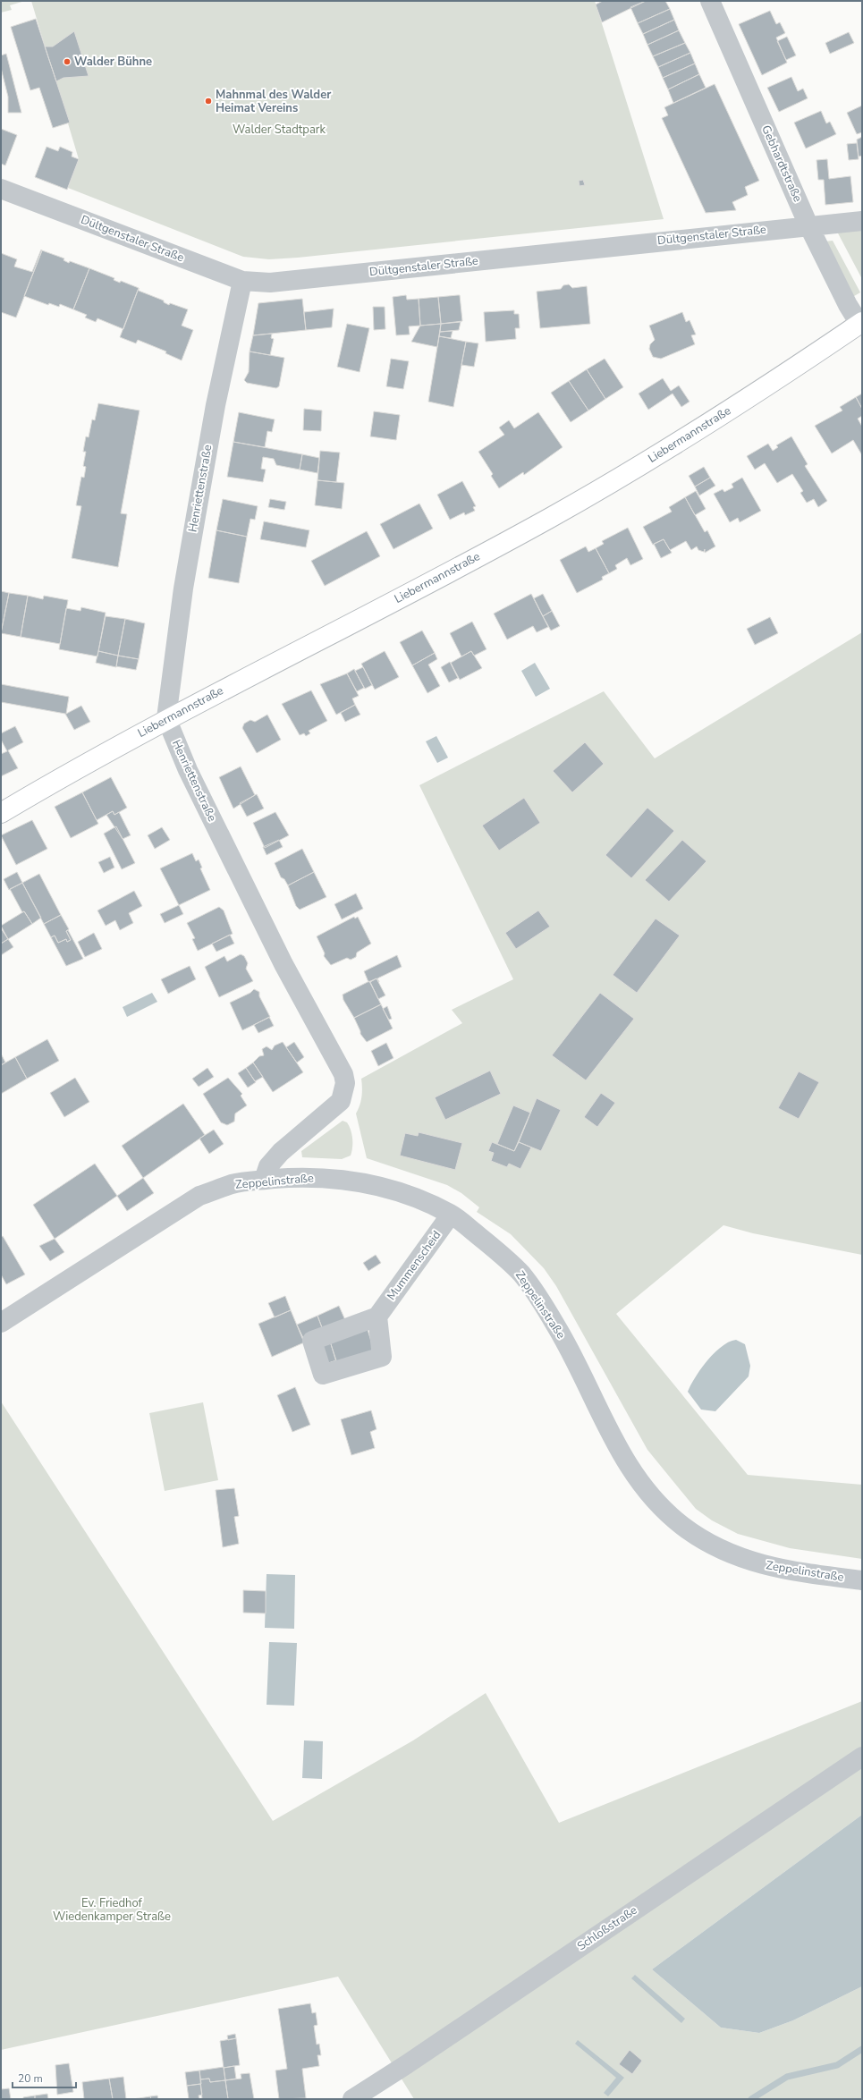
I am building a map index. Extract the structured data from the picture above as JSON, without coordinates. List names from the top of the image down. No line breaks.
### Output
{"streets":{"main road":["Liebermannstraße"],"street":["Gebhardtstraße","Dültgenstaler Straße","Henriettenstraße","Zeppelinstraße","Mummenscheid","Schloßstraße"]},"crossings":[["Gebhardtstraße","Dültgenstaler Straße"],["Gebhardtstraße","Liebermannstraße"],["Dültgenstaler Straße","Henriettenstraße"],["Liebermannstraße","Henriettenstraße"],["Henriettenstraße","Zeppelinstraße"],["Zeppelinstraße","Mummenscheid"]],"parks":["Walder Stadtpark","Ev. Friedhof Wiedenkamper Straße"],"places":["Walder Bühne","Mahnmal des Walder Heimat Vereins"],"scale_bar":"20 m"}
